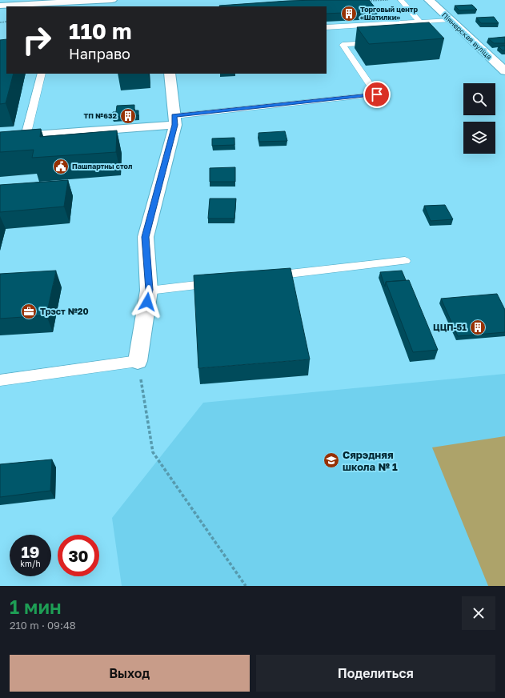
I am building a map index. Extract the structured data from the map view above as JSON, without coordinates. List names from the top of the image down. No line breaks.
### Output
{"streets":{"street":["Піянерская вуліца"]},"places":{"building":["Торговый центр «Шатилки»","ТП №632","ЦЦП-51"],"public building":["Пашпартны стол"],"office":["Трэст №20"],"school or university":["Сярэдняя школа № 1"]},"page":{"turn":["110 m","Направо"],"speed":"19 km/h","limit":"30","heading":["1 мин","210 m · 09:48"],"buttons":["Выход","Поделиться"]}}
